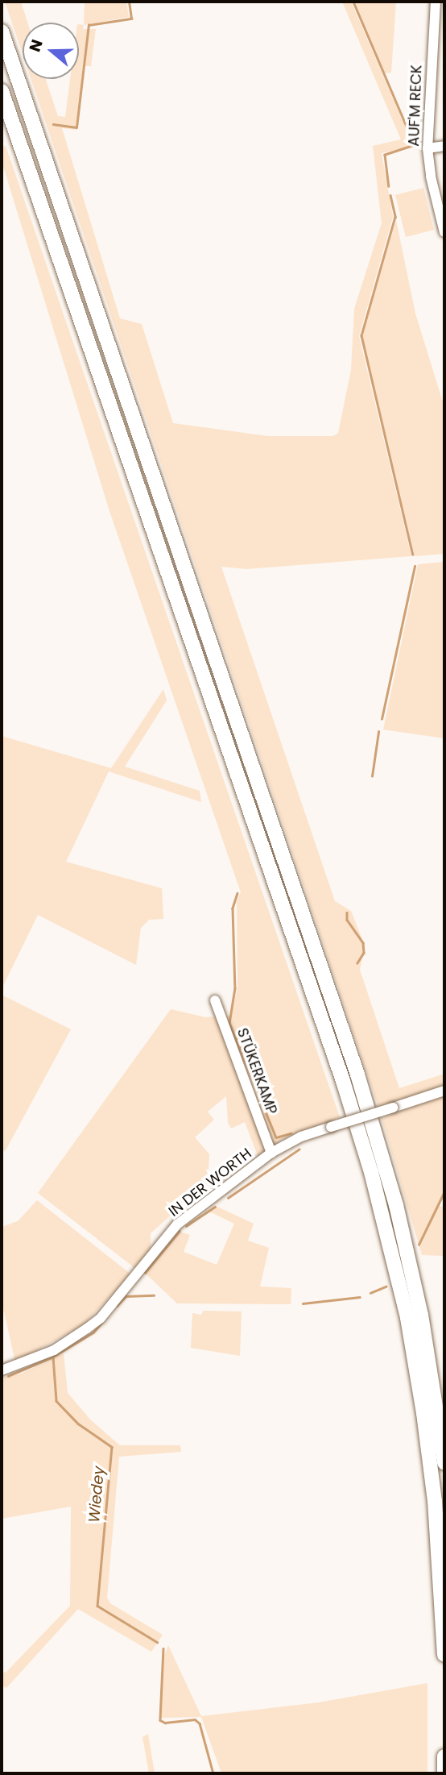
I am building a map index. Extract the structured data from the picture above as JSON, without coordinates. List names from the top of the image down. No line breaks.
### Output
{"streets":{"street":["AUF'M RECK","STÜKERKAMP","IN DER WORTH"]},"crossings":[["STÜKERKAMP","IN DER WORTH"]],"water":["Wiedey"],"north":"left"}
